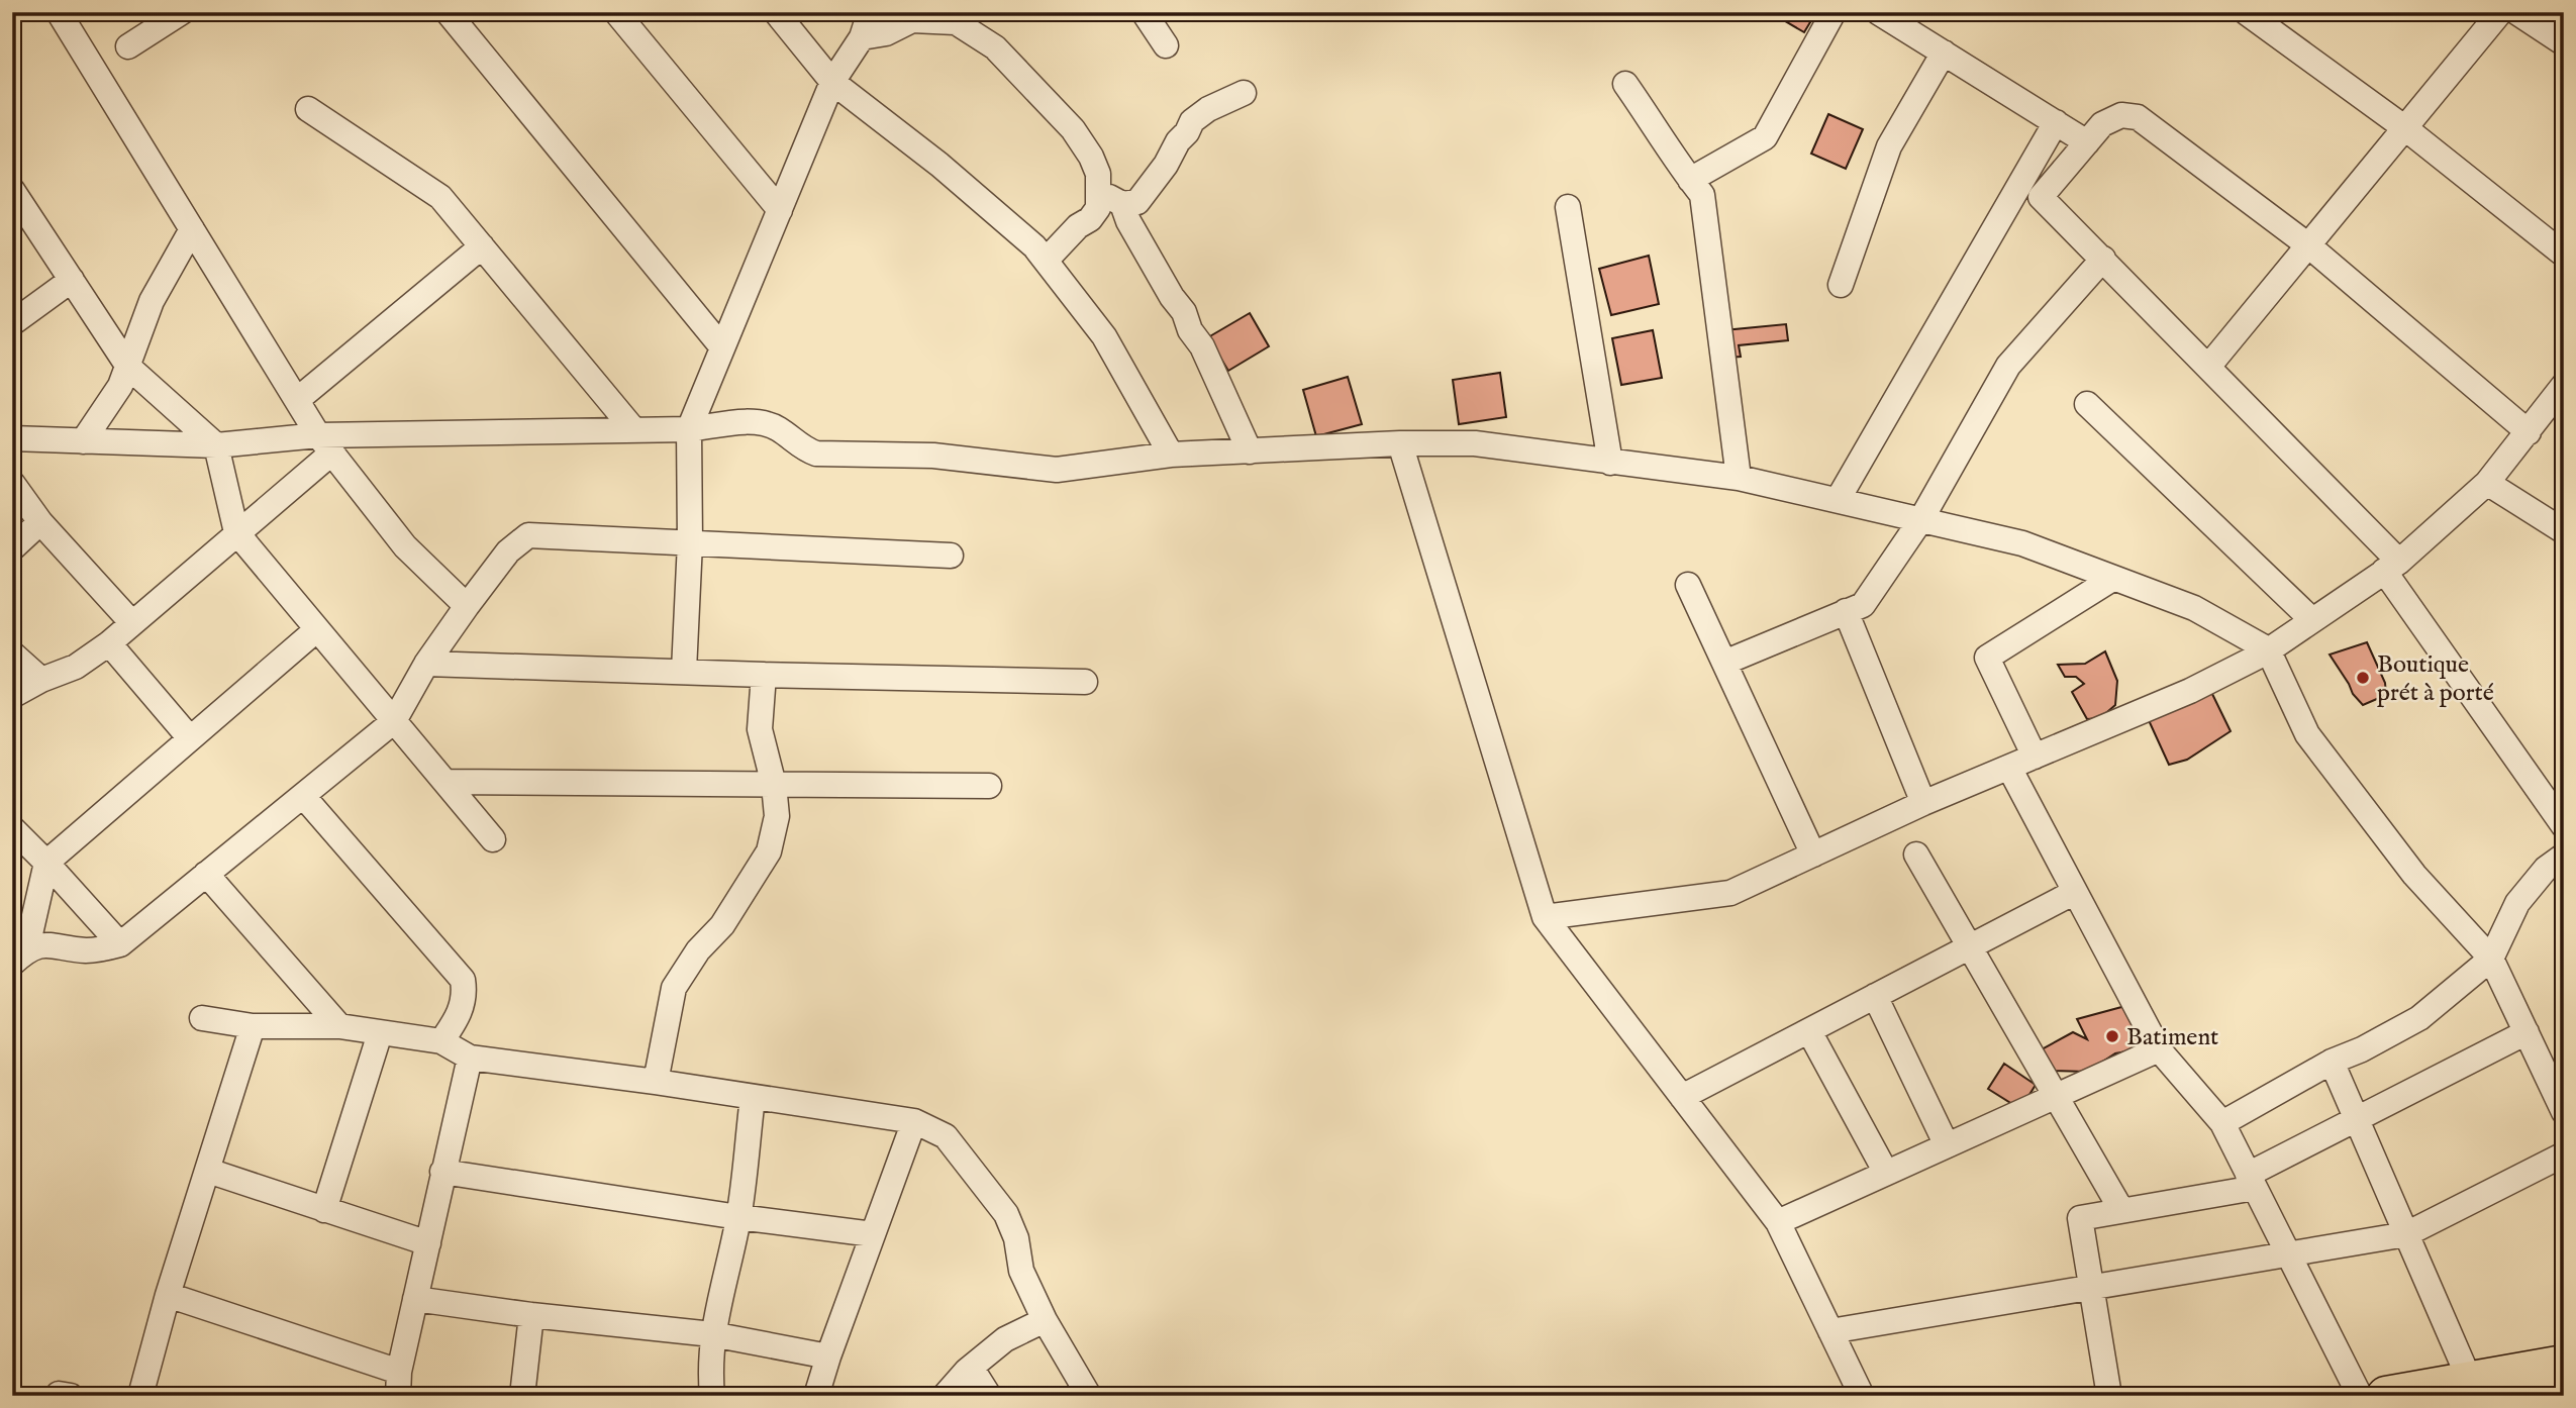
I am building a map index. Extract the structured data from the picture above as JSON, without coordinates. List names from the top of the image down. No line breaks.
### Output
{"places":["Boutique prét à porté","Batiment"]}
